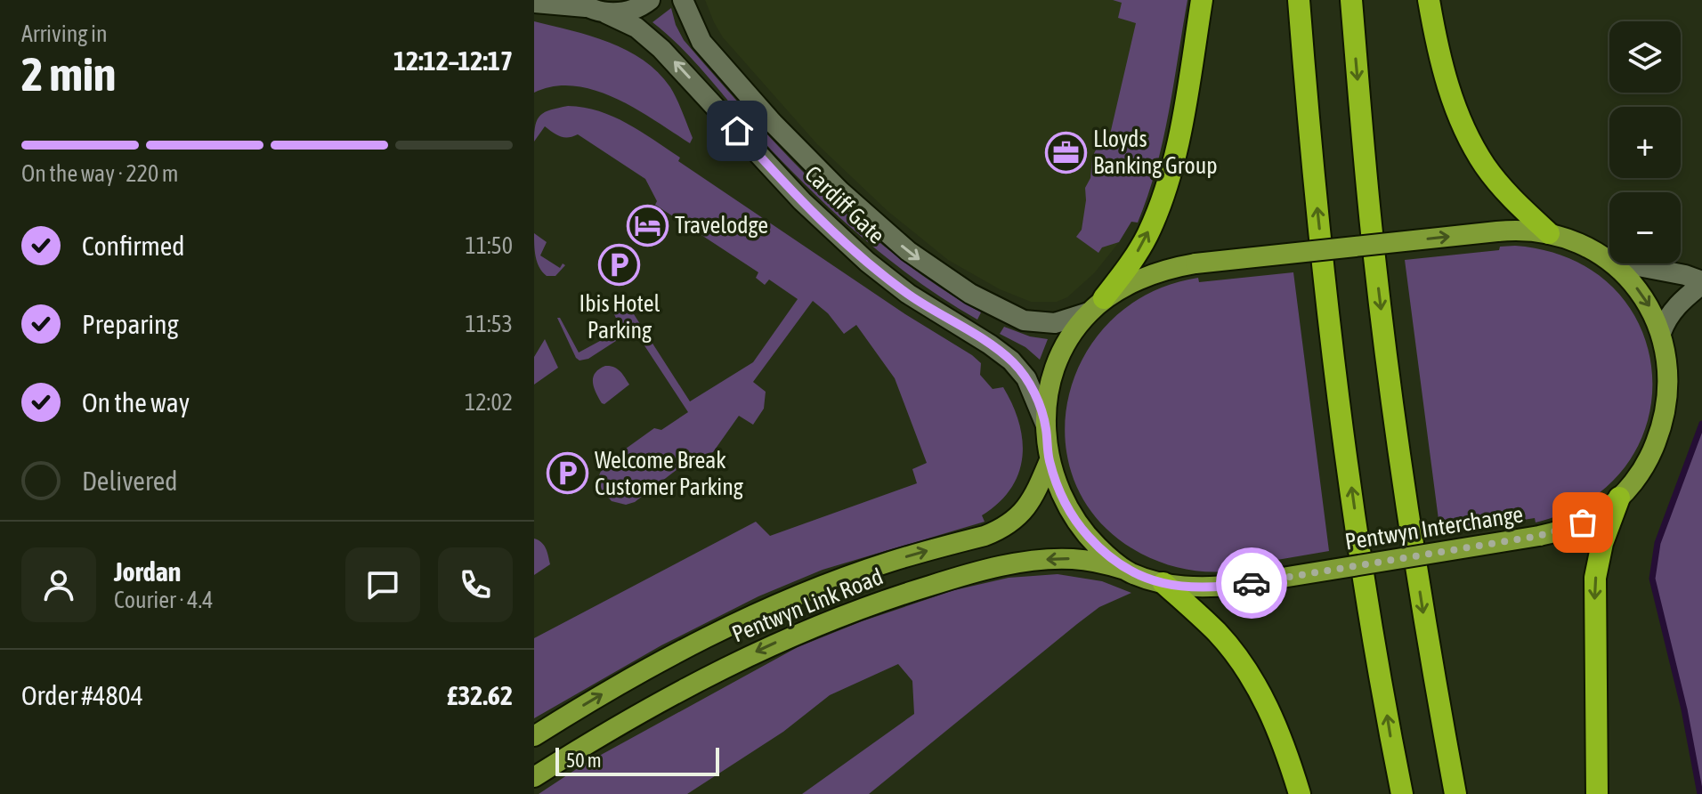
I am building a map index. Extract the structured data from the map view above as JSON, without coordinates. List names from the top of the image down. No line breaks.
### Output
{"streets":{"main road":["Pentwyn Interchange","Pentwyn Link Road"],"street":["Cardiff Gate"]},"crossings":[["Cardiff Gate","Pentwyn Interchange"],["Pentwyn Interchange","Pentwyn Link Road"]],"places":{"office":["Lloyds Banking Group"],"hotel":["Travelodge"],"parking":["Ibis Hotel Parking","Welcome Break Customer Parking"]},"scale_bar":"50 m","page":{"heading":["2 min","Arriving in","12:12–12:17"],"panel":["Jordan","Courier · 4.4","Order #4804","£32.62"],"map_buttons":["+","−"],"bar":"On the way · 220 m","list":[["Confirmed","11:50"],["Preparing","11:53"],["On the way","12:02"],"Delivered"],"scale":"50 m"}}
